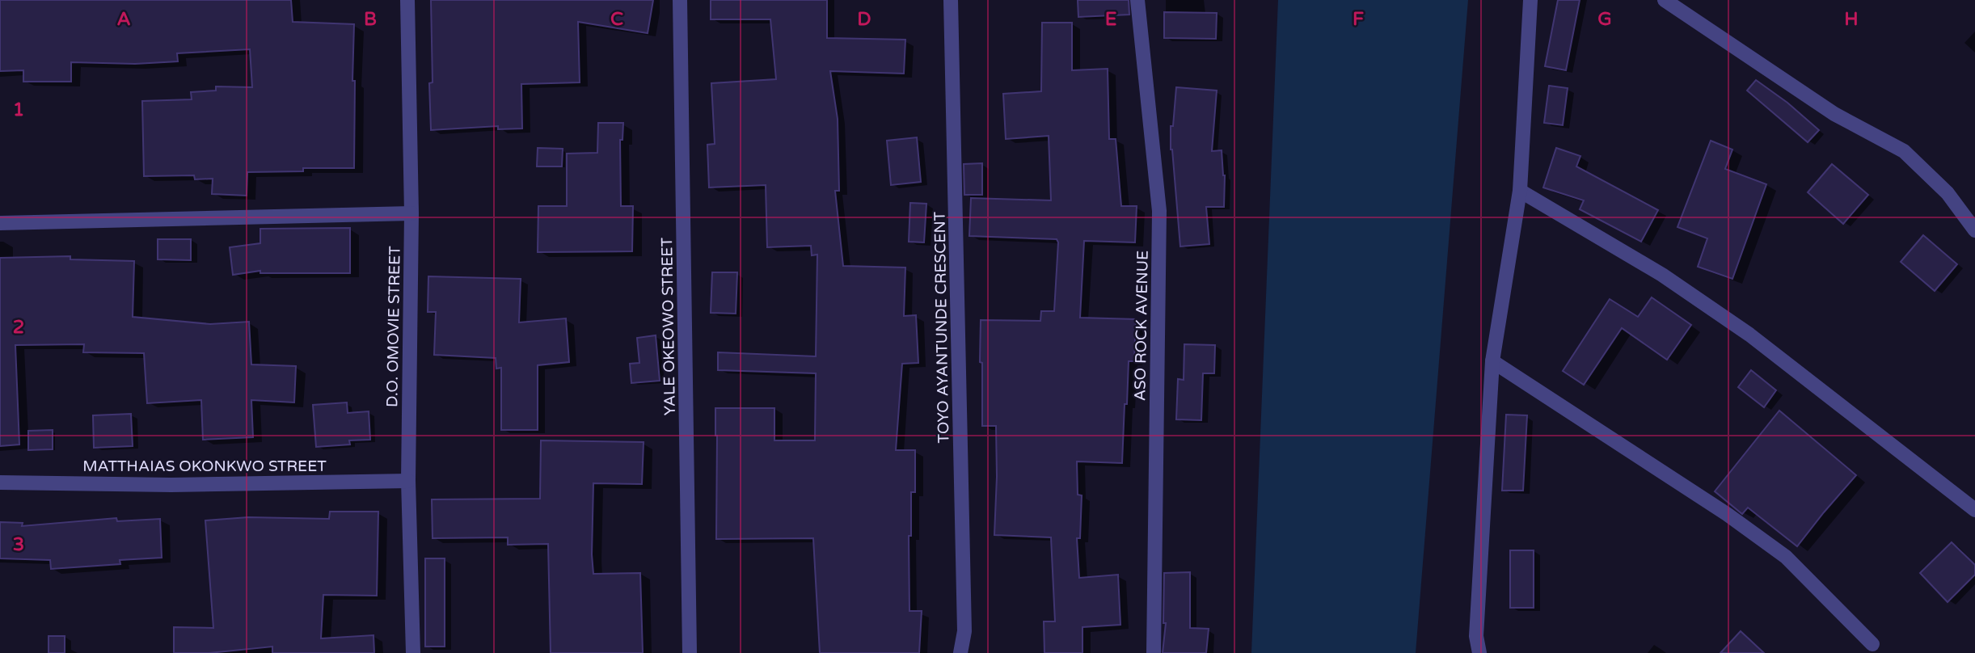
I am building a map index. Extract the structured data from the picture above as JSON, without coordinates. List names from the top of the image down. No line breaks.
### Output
{"streets":{"street":["ASO ROCK AVENUE","D.O. OMOVIE STREET","YALE OKEOWO STREET","TOYO AYANTUNDE CRESCENT","MATTHAIAS OKONKWO STREET"]},"crossings":[["D.O. OMOVIE STREET","MATTHAIAS OKONKWO STREET"]],"grid":{"columns":["A","B","C","D","E","F","G","H"],"rows":["1","2","3"]}}
